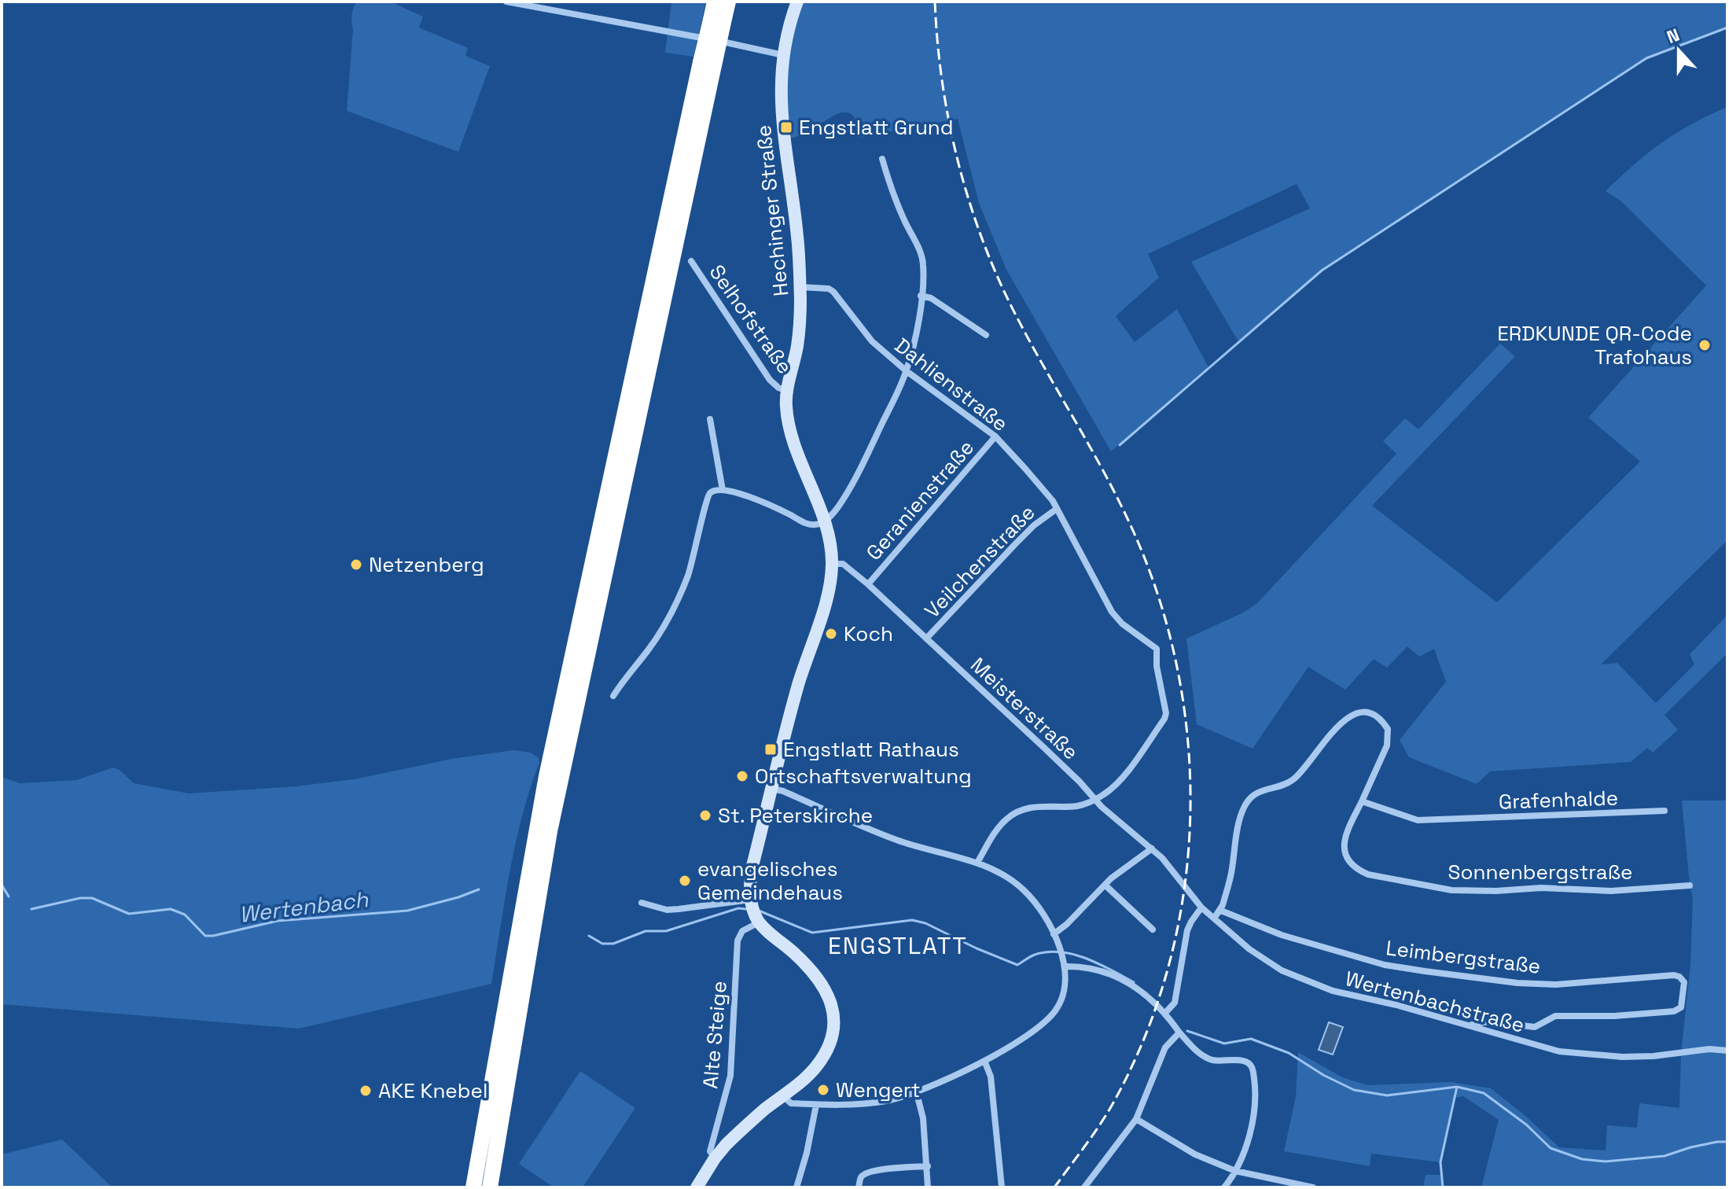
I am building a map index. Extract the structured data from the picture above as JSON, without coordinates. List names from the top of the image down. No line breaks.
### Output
{"streets":{"street":["Hechinger Straße","Selhofstraße","Dahlienstraße","Geranienstraße","Veilchenstraße","Meisterstraße","Grafenhalde","Sonnenbergstraße","Leimbergstraße","Wertenbachstraße","Alte Steige"]},"crossings":[["Hechinger Straße","Selhofstraße"],["Hechinger Straße","Dahlienstraße"],["Hechinger Straße","Meisterstraße"],["Hechinger Straße","Alte Steige"],["Dahlienstraße","Geranienstraße"],["Dahlienstraße","Veilchenstraße"],["Dahlienstraße","Meisterstraße"],["Geranienstraße","Meisterstraße"],["Veilchenstraße","Meisterstraße"],["Meisterstraße","Wertenbachstraße"],["Grafenhalde","Sonnenbergstraße"],["Sonnenbergstraße","Leimbergstraße"],["Sonnenbergstraße","Wertenbachstraße"],["Leimbergstraße","Wertenbachstraße"]],"districts":["ENGSTLATT"],"water":["Wertenbach"],"places":{"transit":["Engstlatt Grund","Engstlatt Rathaus"],"other":["ERDKUNDE QR-Code Trafohaus","Netzenberg","Koch","Ortschaftsverwaltung","St. Peterskirche","evangelisches Gemeindehaus","Wengert","AKE Knebel"]},"north":"top"}
